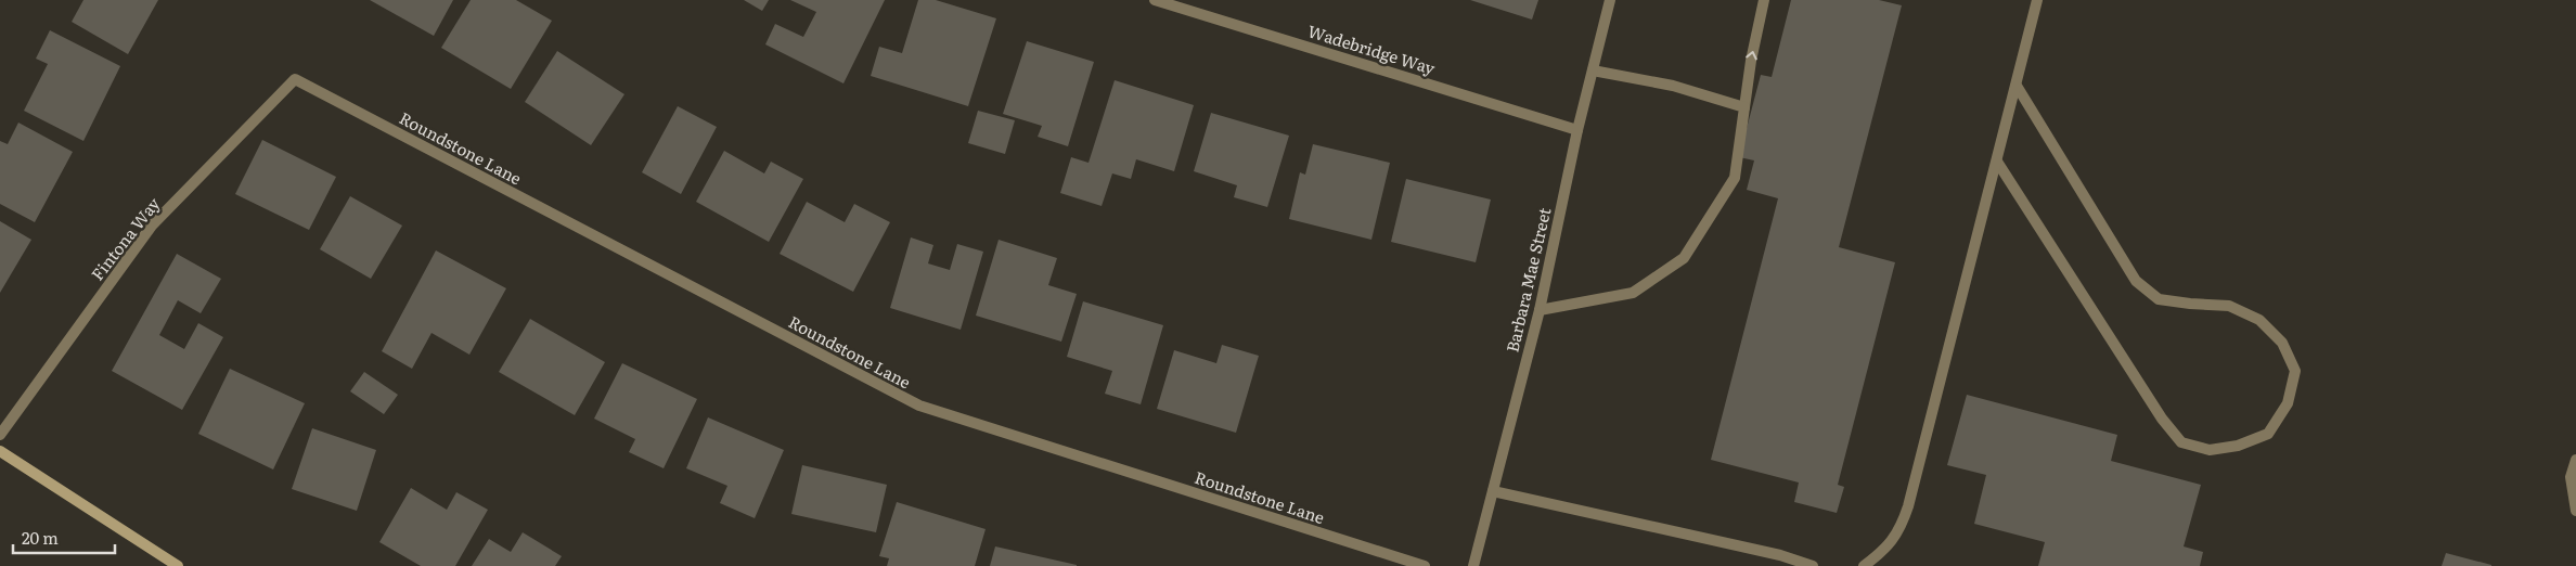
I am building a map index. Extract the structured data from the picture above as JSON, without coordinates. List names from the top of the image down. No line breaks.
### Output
{"streets":{"street":["Wadebridge Way","Roundstone Lane","Fintona Way","Barbara Mae Street"]},"crossings":[["Wadebridge Way","Barbara Mae Street"],["Roundstone Lane","Fintona Way"]],"scale_bar":"20 m"}
